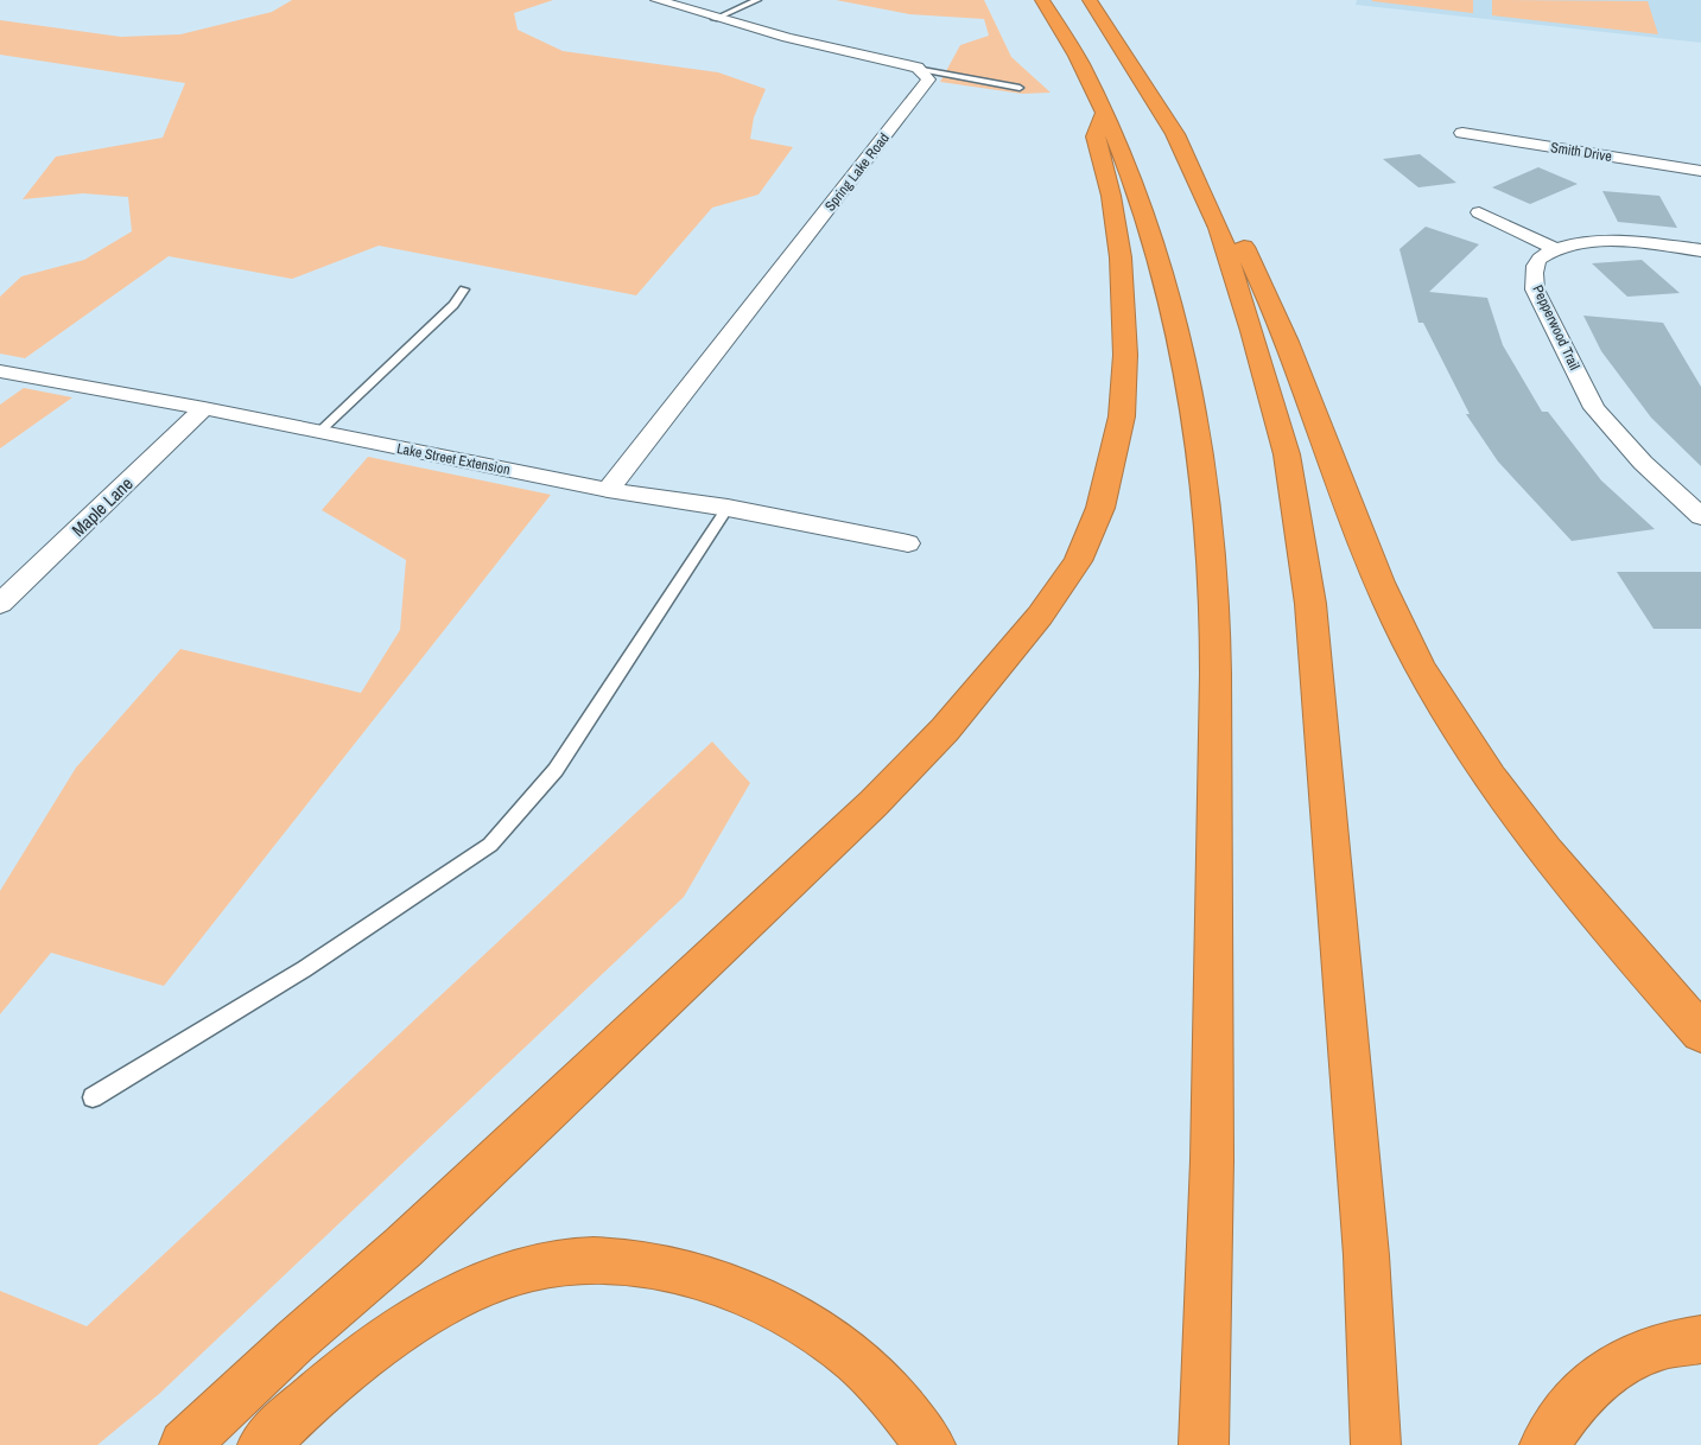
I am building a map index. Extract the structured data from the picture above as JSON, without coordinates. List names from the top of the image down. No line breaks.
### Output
{"streets":{"street":["Smith Drive","Spring Lake Road","Pepperwood Trail","Lake Street Extension","Maple Lane"]},"crossings":[["Spring Lake Road","Lake Street Extension"],["Lake Street Extension","Maple Lane"]]}
